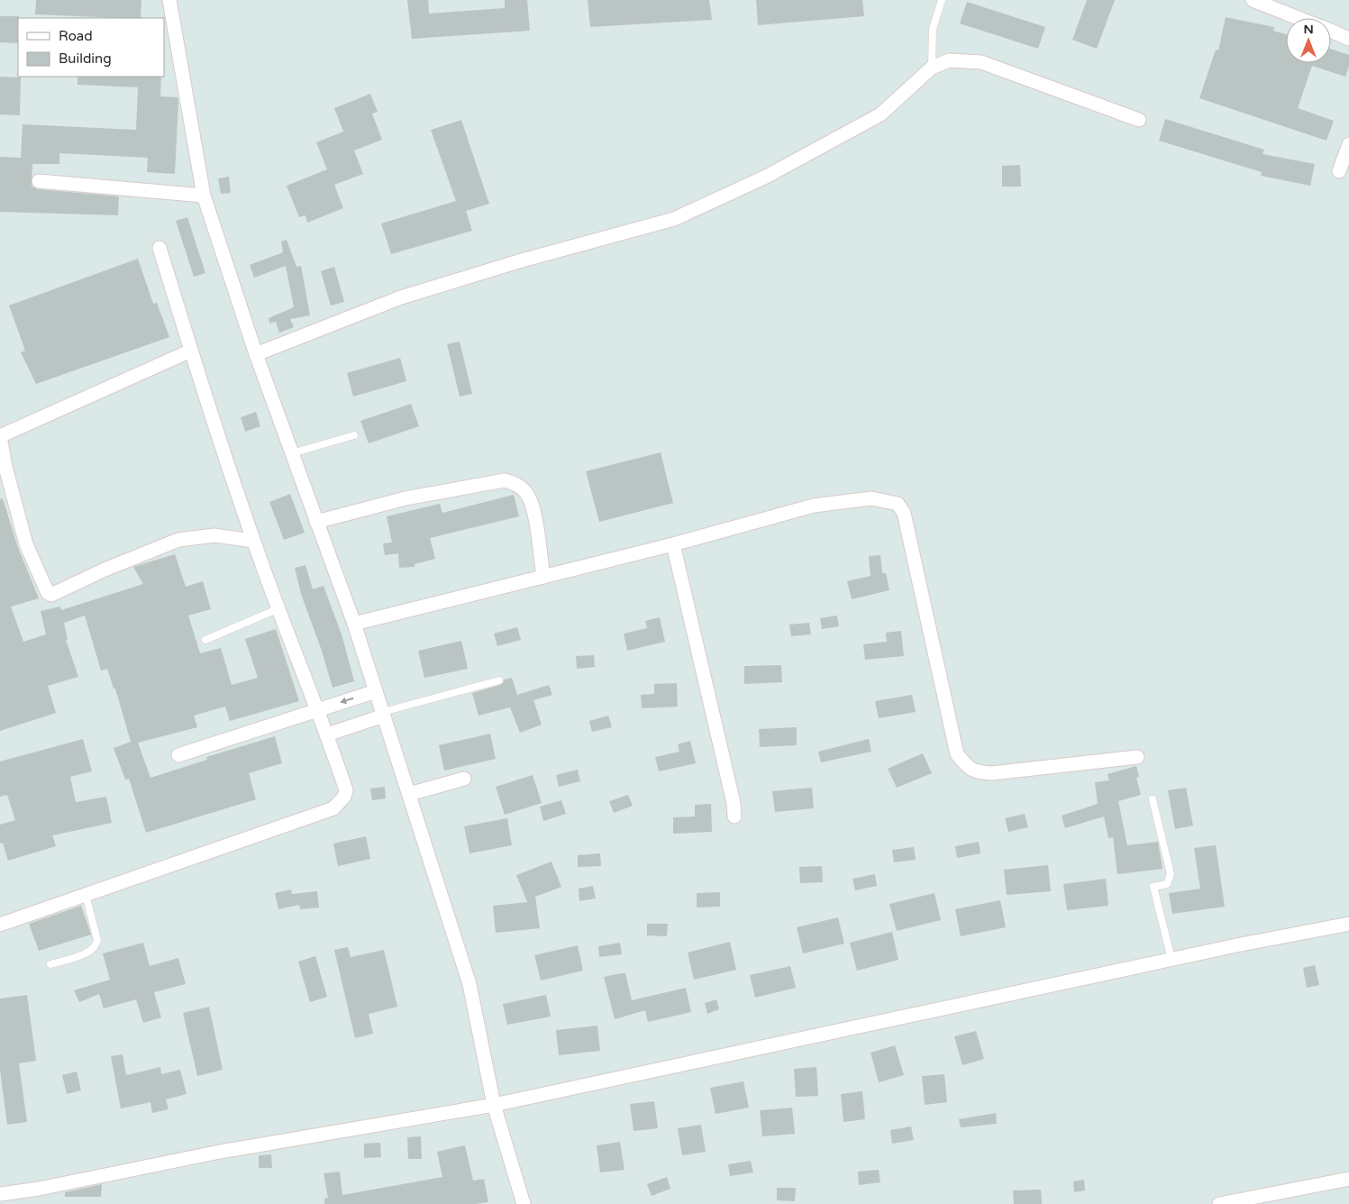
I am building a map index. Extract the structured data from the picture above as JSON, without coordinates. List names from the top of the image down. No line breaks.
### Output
{"legend":["Road","Building"],"north":"top"}
